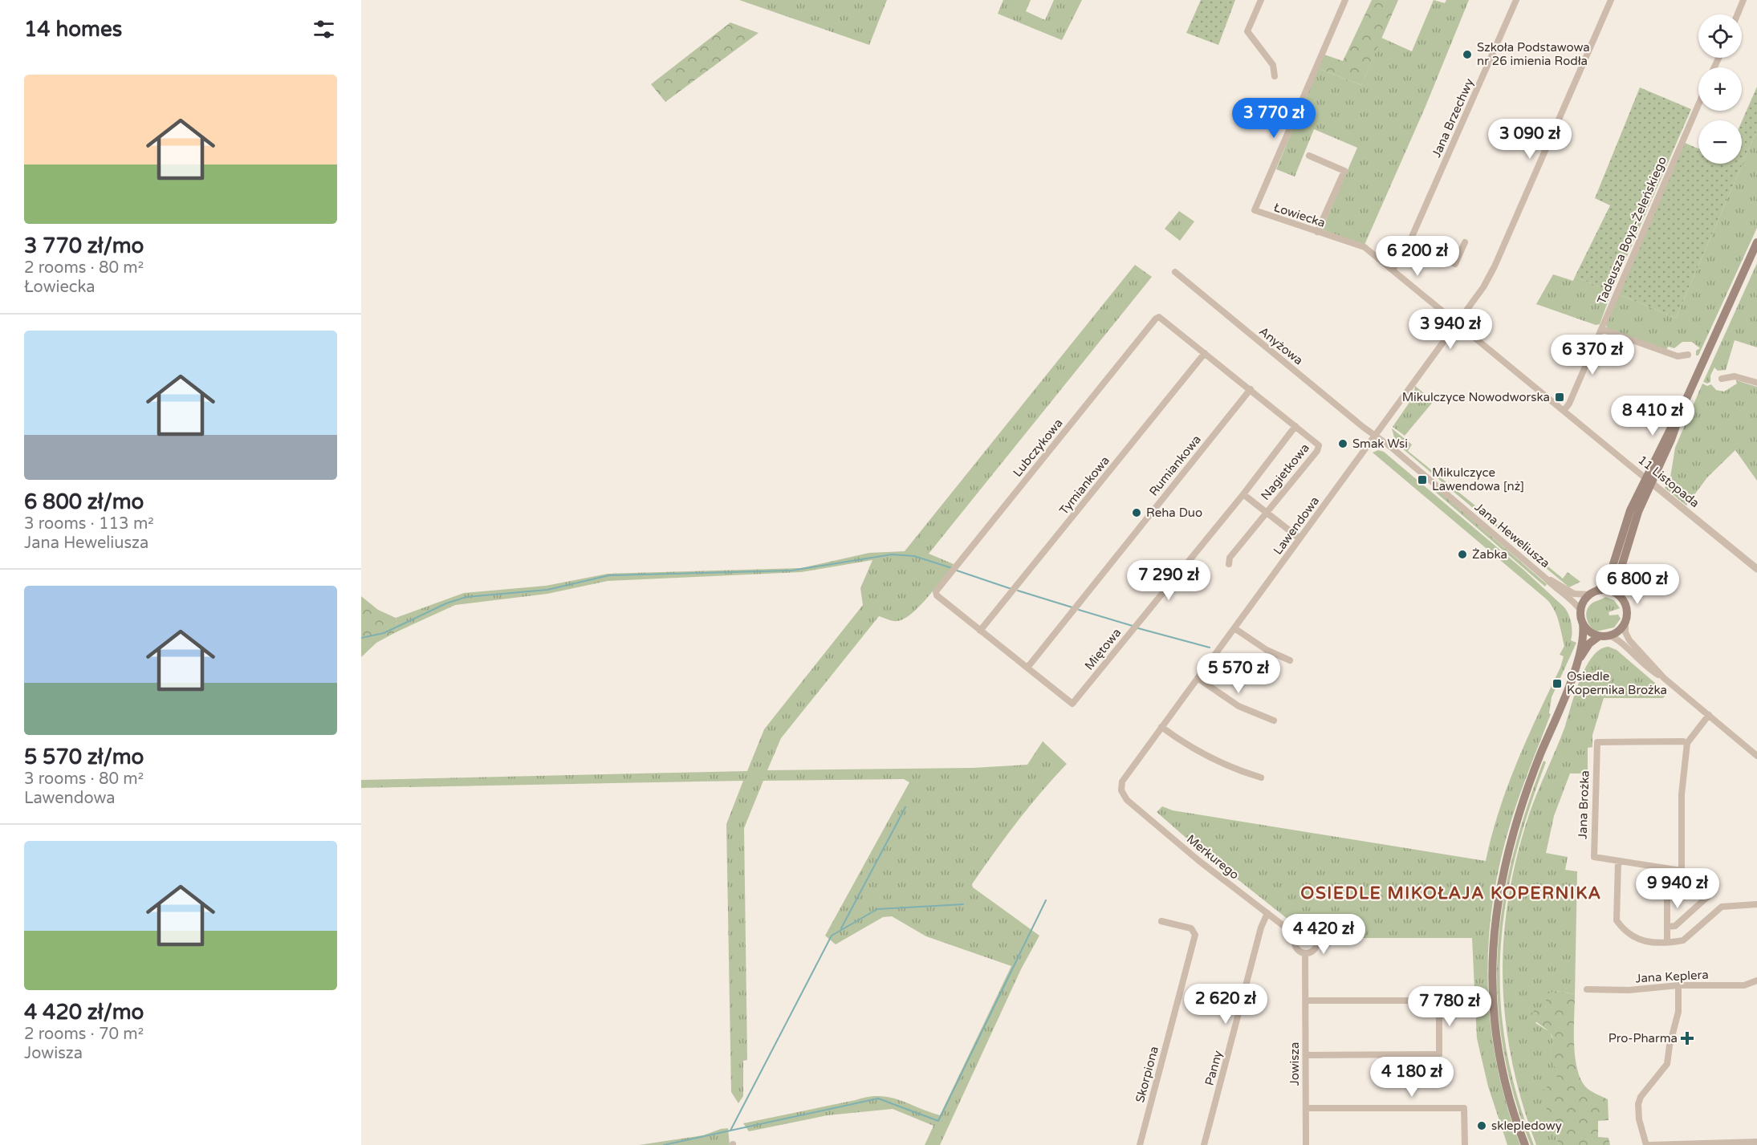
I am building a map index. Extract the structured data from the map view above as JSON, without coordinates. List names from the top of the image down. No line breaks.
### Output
{"streets":{"street":["Jana Brzechwy","Łowiecka","Tadeusza Boya-Żeleńskiego","Anyżowa","Lubczykowa","Rumiankowa","Nagietkowa","11 Listopada","Tymiankowa","Lawendowa","Jana Heweliusza","Miętowa","Jana Brożka","Merkurego","Jana Keplera","Jowisza","Panny","Skorpiona"]},"crossings":[["Jana Brzechwy","11 Listopada"],["Łowiecka","11 Listopada"],["Tadeusza Boya-Żeleńskiego","11 Listopada"],["Anyżowa","Lawendowa"],["Anyżowa","Jana Heweliusza"],["Lubczykowa","Rumiankowa"],["Lubczykowa","Nagietkowa"],["Lubczykowa","Tymiankowa"],["Lubczykowa","Miętowa"],["Rumiankowa","Nagietkowa"],["Rumiankowa","Miętowa"],["Nagietkowa","Lawendowa"],["Nagietkowa","Miętowa"],["11 Listopada","Lawendowa"],["Lawendowa","Jana Heweliusza"],["Lawendowa","Merkurego"],["Merkurego","Jowisza"],["Merkurego","Panny"]],"districts":["OSIEDLE MIKOŁAJA KOPERNIKA"],"places":{"other":["Szkoła Podstawowa nr 26 imienia Rodła","Smak Wsi","Reha Duo","Żabka","sklepledowy"],"transit":["Mikulczyce Nowodworska","Mikulczyce Lawendowa [nż]","Osiedle Kopernika Brożka"],"health":["Pro-Pharma"]},"page":{"heading":"14 homes","map_buttons":["+","−"],"list":[{"name":"3 770 zł/mo","note":"2 rooms · 80 m² · Łowiecka"},{"name":"6 800 zł/mo","note":"3 rooms · 113 m² · Jana Heweliusza"},{"name":"5 570 zł/mo","note":"3 rooms · 80 m² · Lawendowa"},{"name":"4 420 zł/mo","note":"2 rooms · 70 m² · Jowisza"}],"price":["3 770 zł","3 090 zł","6 200 zł","3 940 zł","6 370 zł","8 410 zł","7 290 zł","6 800 zł","5 570 zł","9 940 zł","4 420 zł","2 620 zł","7 780 zł","4 180 zł"]}}
